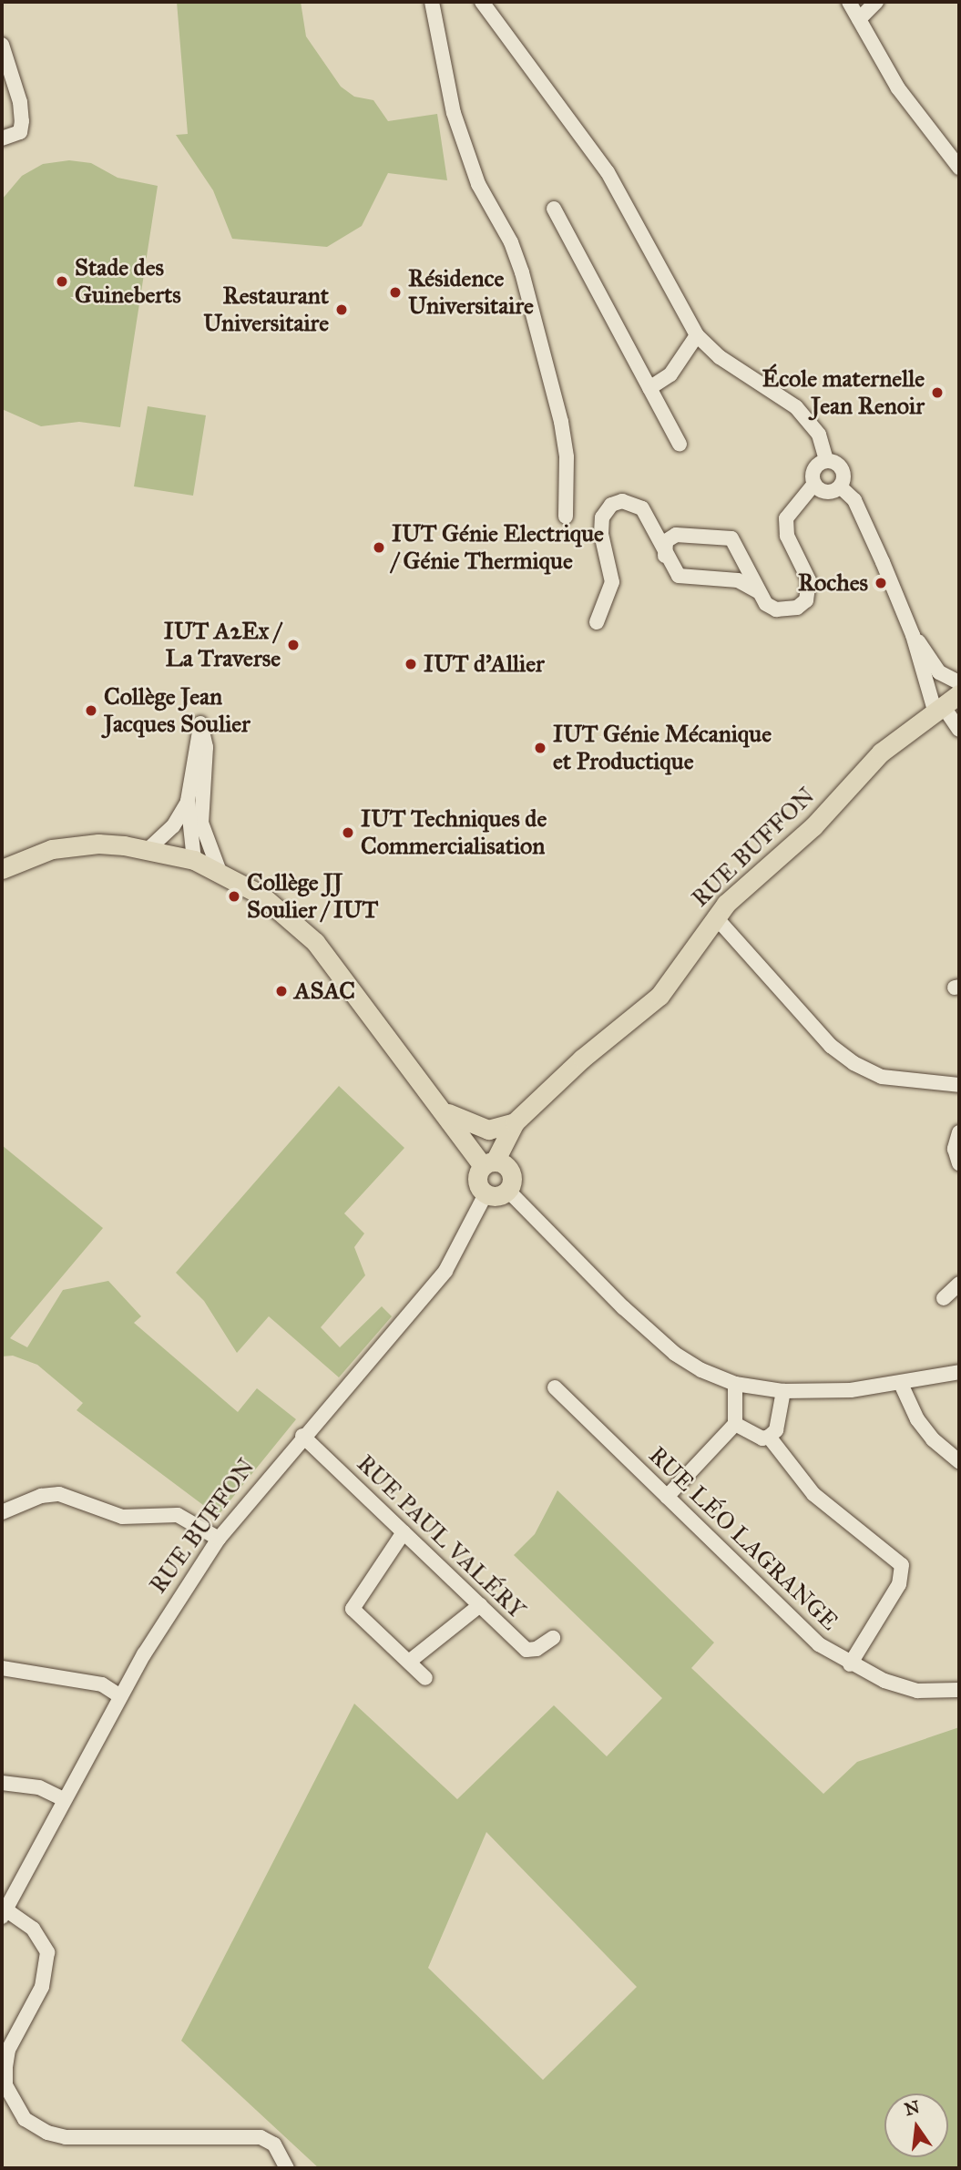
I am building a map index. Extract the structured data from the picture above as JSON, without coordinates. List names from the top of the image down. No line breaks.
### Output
{"streets":{"main road":["RUE BUFFON"],"street":["RUE PAUL VALÉRY","RUE LÉO LAGRANGE"]},"crossings":[["RUE BUFFON","RUE PAUL VALÉRY"]],"places":["Stade des Guineberts","Résidence Universitaire","Restaurant Universitaire","École maternelle Jean Renoir","IUT Génie Electrique / Génie Thermique","Roches","IUT A2Ex / La Traverse","IUT d'Allier","Collège Jean Jacques Soulier","IUT Génie Mécanique et Productique","IUT Techniques de Commercialisation","Collège JJ Soulier / IUT","ASAC"],"north":"top"}
